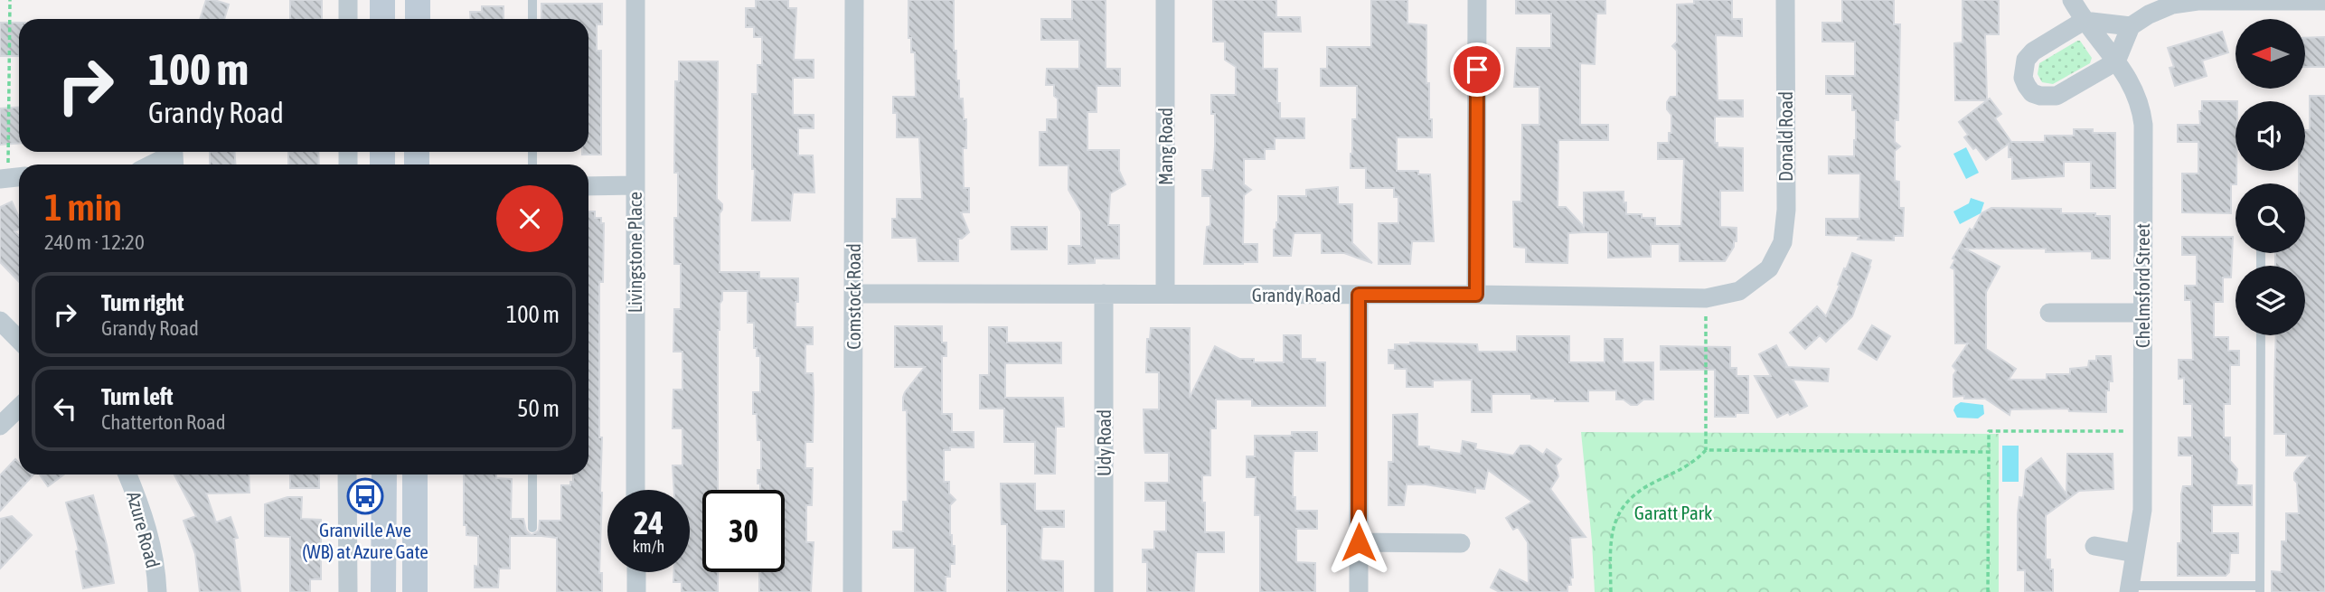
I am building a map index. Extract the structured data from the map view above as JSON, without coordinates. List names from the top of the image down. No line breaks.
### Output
{"streets":{"street":["Donald Road","Mang Road","Livingstone Place","Chelmsford Street","Grandy Road","Comstock Road","Udy Road","Azure Road"]},"crossings":[["Donald Road","Grandy Road"],["Mang Road","Grandy Road"],["Grandy Road","Comstock Road"],["Grandy Road","Udy Road"]],"parks":["Garatt Park"],"places":{"bus stop":["Granville Ave (WB) at Azure Gate"]},"north":"left","page":{"turn":["100 m","Grandy Road"],"heading":["1 min","240 m · 12:20"],"list":[{"name":"Turn right","note":"Grandy Road","value":"100 m"},{"name":"Turn left","note":"Chatterton Road","value":"50 m"}],"speed":"24 km/h","limit":"30"}}
